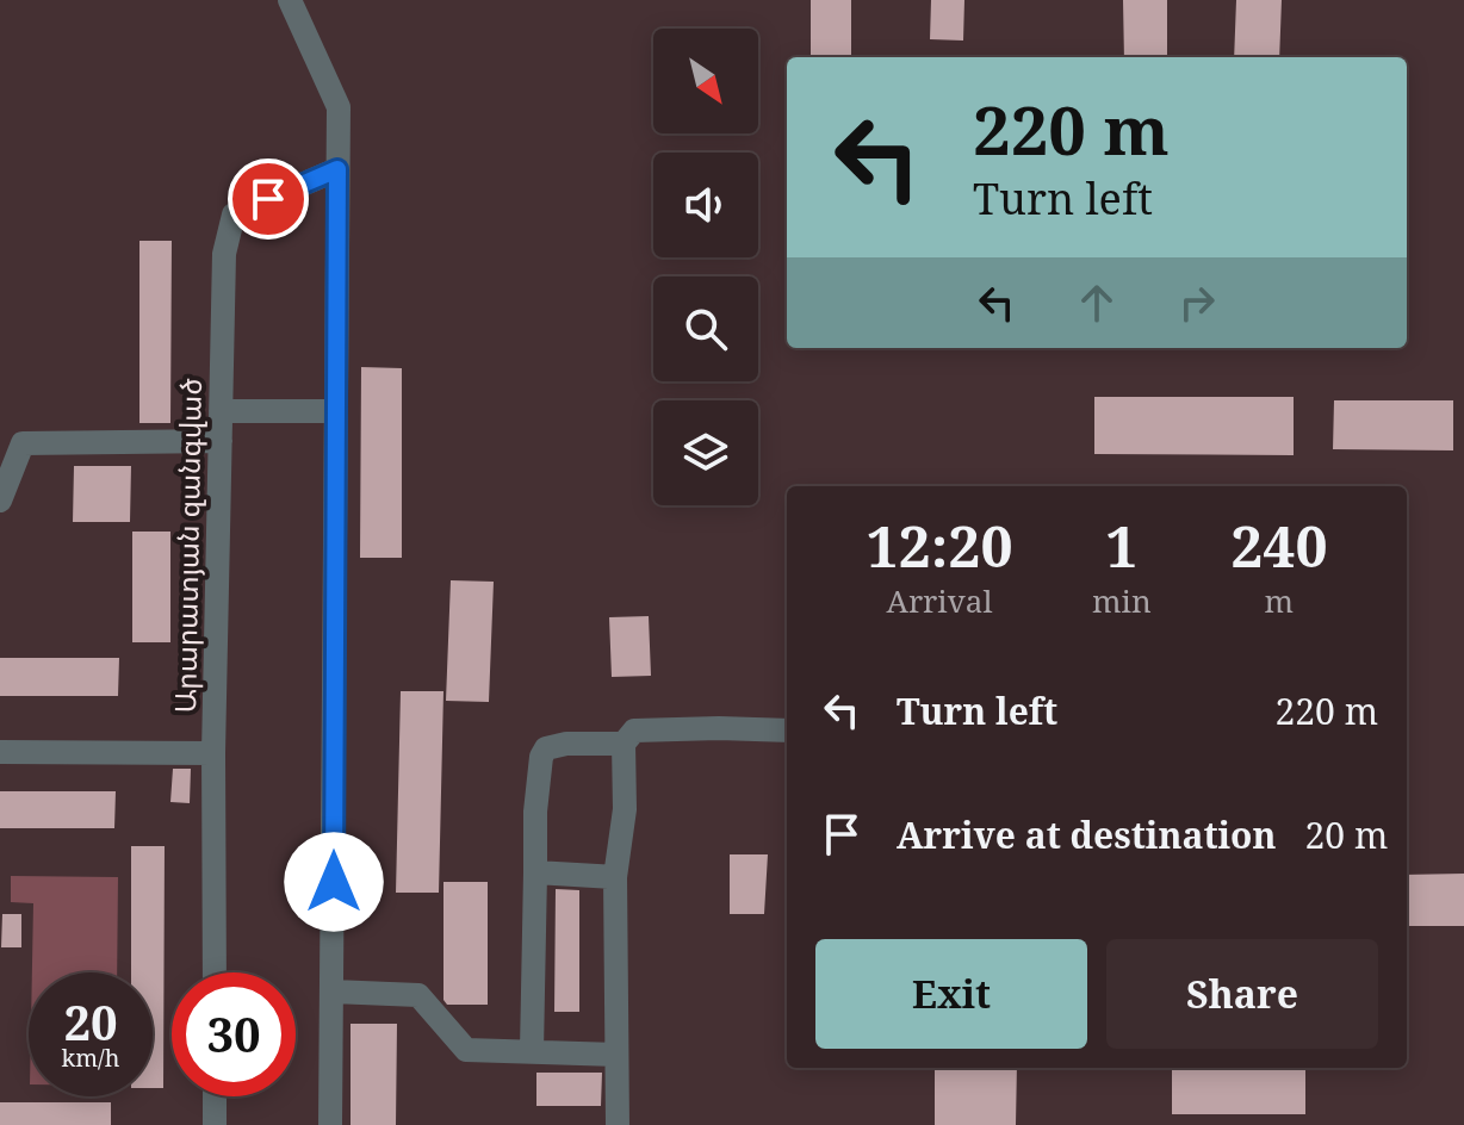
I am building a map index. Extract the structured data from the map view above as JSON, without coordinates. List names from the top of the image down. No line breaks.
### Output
{"streets":{"street":["Արարատյան զանգված"]},"north":"bottom right","page":{"turn":["220 m","Turn left"],"eta":["12:20","Arrival","1","min","240","m"],"list":[{"name":"Turn left","value":"220 m"},{"name":"Arrive at destination","value":"20 m"}],"buttons":["Exit","Share"],"speed":"20 km/h","limit":"30"}}
